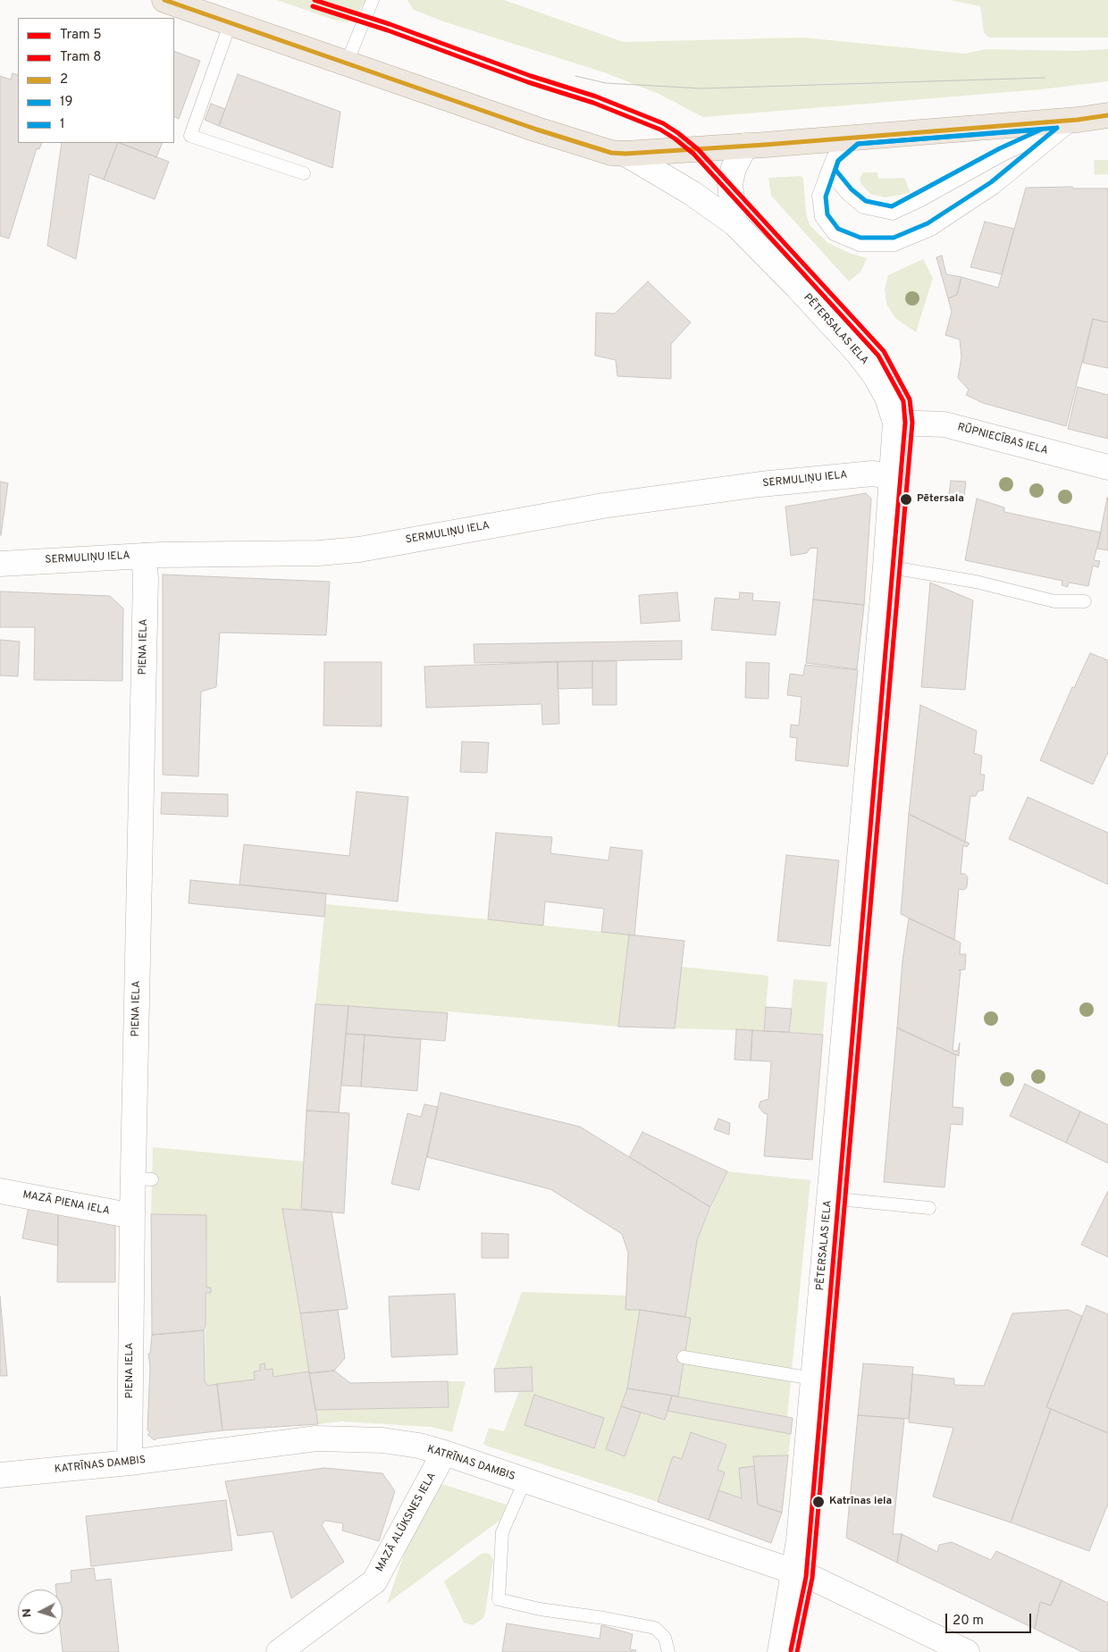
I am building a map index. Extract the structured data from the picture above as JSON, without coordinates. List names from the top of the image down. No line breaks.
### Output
{"streets":{"street":["PĒTERSALAS IELA","RŪPNIECĪBAS IELA","SERMULIŅU IELA","PIENA IELA","MAZĀ PIENA IELA","KATRĪNAS DAMBIS","MAZĀ ALŪKSNES IELA"]},"crossings":[["PĒTERSALAS IELA","RŪPNIECĪBAS IELA"],["PĒTERSALAS IELA","SERMULIŅU IELA"],["PĒTERSALAS IELA","KATRĪNAS DAMBIS"],["SERMULIŅU IELA","PIENA IELA"],["PIENA IELA","MAZĀ PIENA IELA"],["PIENA IELA","KATRĪNAS DAMBIS"],["KATRĪNAS DAMBIS","MAZĀ ALŪKSNES IELA"]],"places":["Pētersala","Katrīnas iela"],"lines":["tram line 5","transit line 2","tram line 8","transit line 19","transit line 1"],"legend":["Tram 5","Tram 8","2","19","1"],"scale_bar":"20 m","north":"left"}
